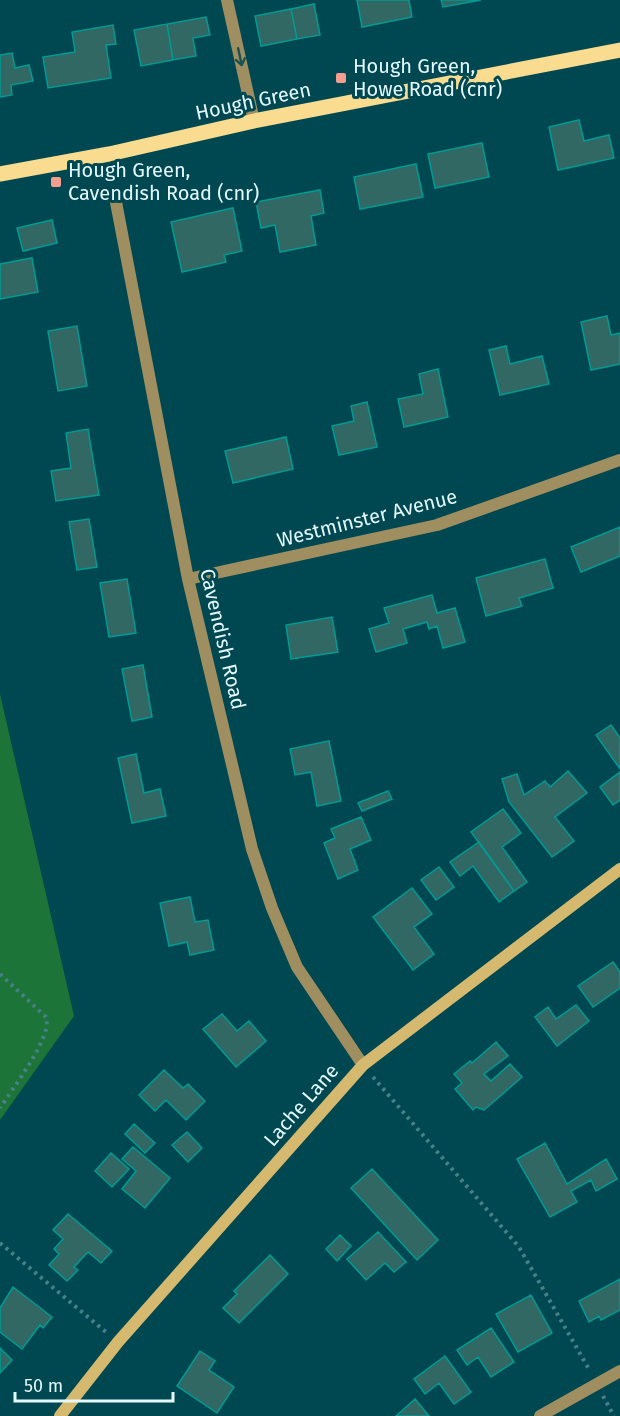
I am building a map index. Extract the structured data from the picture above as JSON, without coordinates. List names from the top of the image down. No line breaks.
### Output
{"streets":{"main road":["Hough Green"],"street":["Westminster Avenue","Cavendish Road","Lache Lane"]},"crossings":[["Westminster Avenue","Cavendish Road"],["Cavendish Road","Lache Lane"]],"places":{"transit":["Hough Green, Howe Road (cnr)","Hough Green, Cavendish Road (cnr)"]},"scale_bar":"50 m"}
